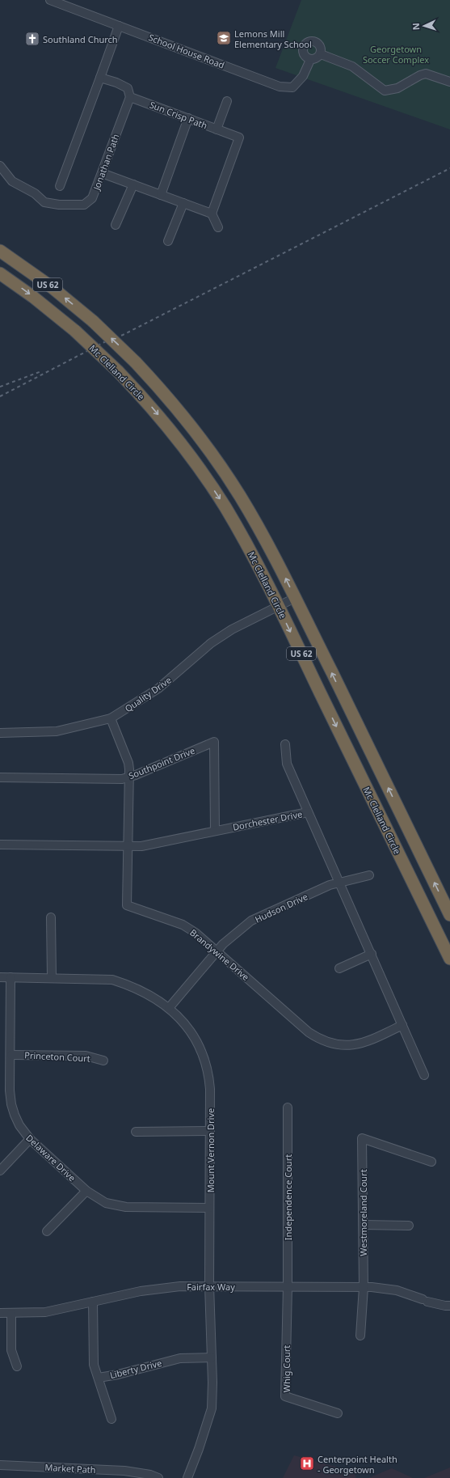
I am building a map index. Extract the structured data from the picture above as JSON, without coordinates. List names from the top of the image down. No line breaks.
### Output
{"streets":{"highway":["US 62","Mc Clelland Circle"],"street":["School House Road","Sun Crisp Path","Jonathan Path","Quality Drive","Southpoint Drive","Dorchester Drive","Hudson Drive","Brandywine Drive","Princeton Court","Mount Vernon Drive","Delaware Drive","Independence Court","Westmoreland Court","Fairfax Way","Liberty Drive","Whig Court","Market Path"]},"crossings":[["Sun Crisp Path","Jonathan Path"],["Mc Clelland Circle","Quality Drive"],["Quality Drive","Brandywine Drive"],["Southpoint Drive","Dorchester Drive"],["Southpoint Drive","Brandywine Drive"],["Dorchester Drive","Hudson Drive"],["Dorchester Drive","Brandywine Drive"],["Hudson Drive","Brandywine Drive"],["Hudson Drive","Mount Vernon Drive"],["Princeton Court","Delaware Drive"],["Mount Vernon Drive","Delaware Drive"],["Mount Vernon Drive","Fairfax Way"],["Mount Vernon Drive","Liberty Drive"],["Independence Court","Fairfax Way"],["Independence Court","Whig Court"],["Westmoreland Court","Fairfax Way"],["Fairfax Way","Liberty Drive"],["Fairfax Way","Whig Court"]],"parks":["Georgetown Soccer Complex"],"places":{"school or university":["Lemons Mill Elementary School"],"church":["Southland Church"],"hospital":["Centerpoint Health - Georgetown"]},"north":"left"}
